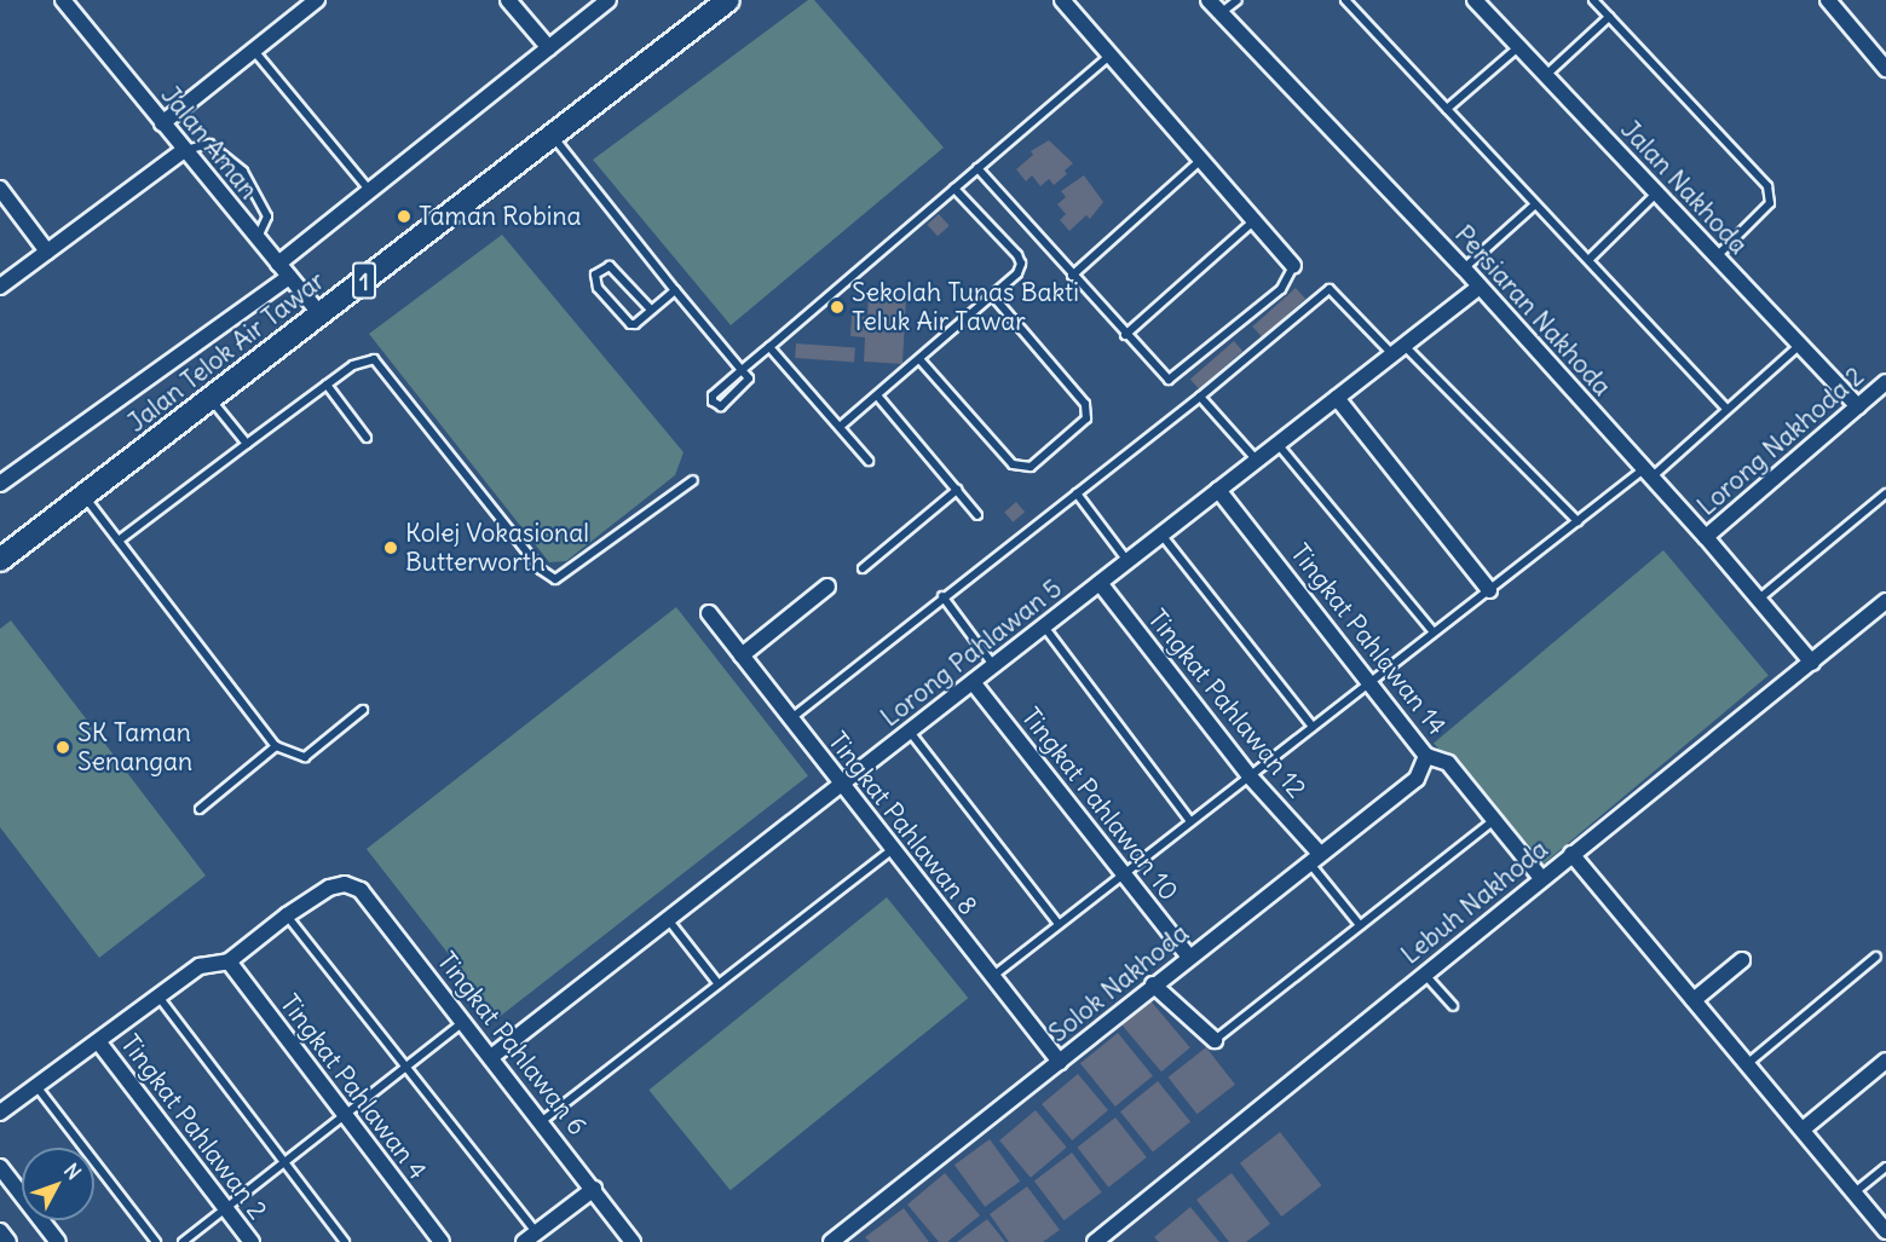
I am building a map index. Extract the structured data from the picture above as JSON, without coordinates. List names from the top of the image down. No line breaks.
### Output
{"streets":{"main road":["1","Jalan Telok Air Tawar"],"street":["Jalan Aman","Jalan Nakhoda","Persiaran Nakhoda","Lorong Nakhoda 2","Tingkat Pahlawan 14","Lorong Pahlawan 5","Tingkat Pahlawan 12","Tingkat Pahlawan 10","Tingkat Pahlawan 8","Lebuh Nakhoda","Solok Nakhoda","Tingkat Pahlawan 6","Tingkat Pahlawan 4","Tingkat Pahlawan 2"]},"crossings":[["Jalan Aman","Jalan Telok Air Tawar"],["Jalan Nakhoda","Lorong Nakhoda 2"],["Persiaran Nakhoda","Lorong Nakhoda 2"],["Persiaran Nakhoda","Lorong Pahlawan 5"],["Persiaran Nakhoda","Lebuh Nakhoda"],["Tingkat Pahlawan 14","Lorong Pahlawan 5"],["Tingkat Pahlawan 14","Lebuh Nakhoda"],["Tingkat Pahlawan 14","Solok Nakhoda"],["Lorong Pahlawan 5","Tingkat Pahlawan 12"],["Lorong Pahlawan 5","Tingkat Pahlawan 10"],["Lorong Pahlawan 5","Tingkat Pahlawan 8"],["Lorong Pahlawan 5","Tingkat Pahlawan 6"],["Tingkat Pahlawan 12","Solok Nakhoda"],["Tingkat Pahlawan 10","Solok Nakhoda"],["Tingkat Pahlawan 8","Solok Nakhoda"]],"places":["Taman Robina","Sekolah Tunas Bakti Teluk Air Tawar","Kolej Vokasional Butterworth","SK Taman Senangan"],"north":"top right"}
